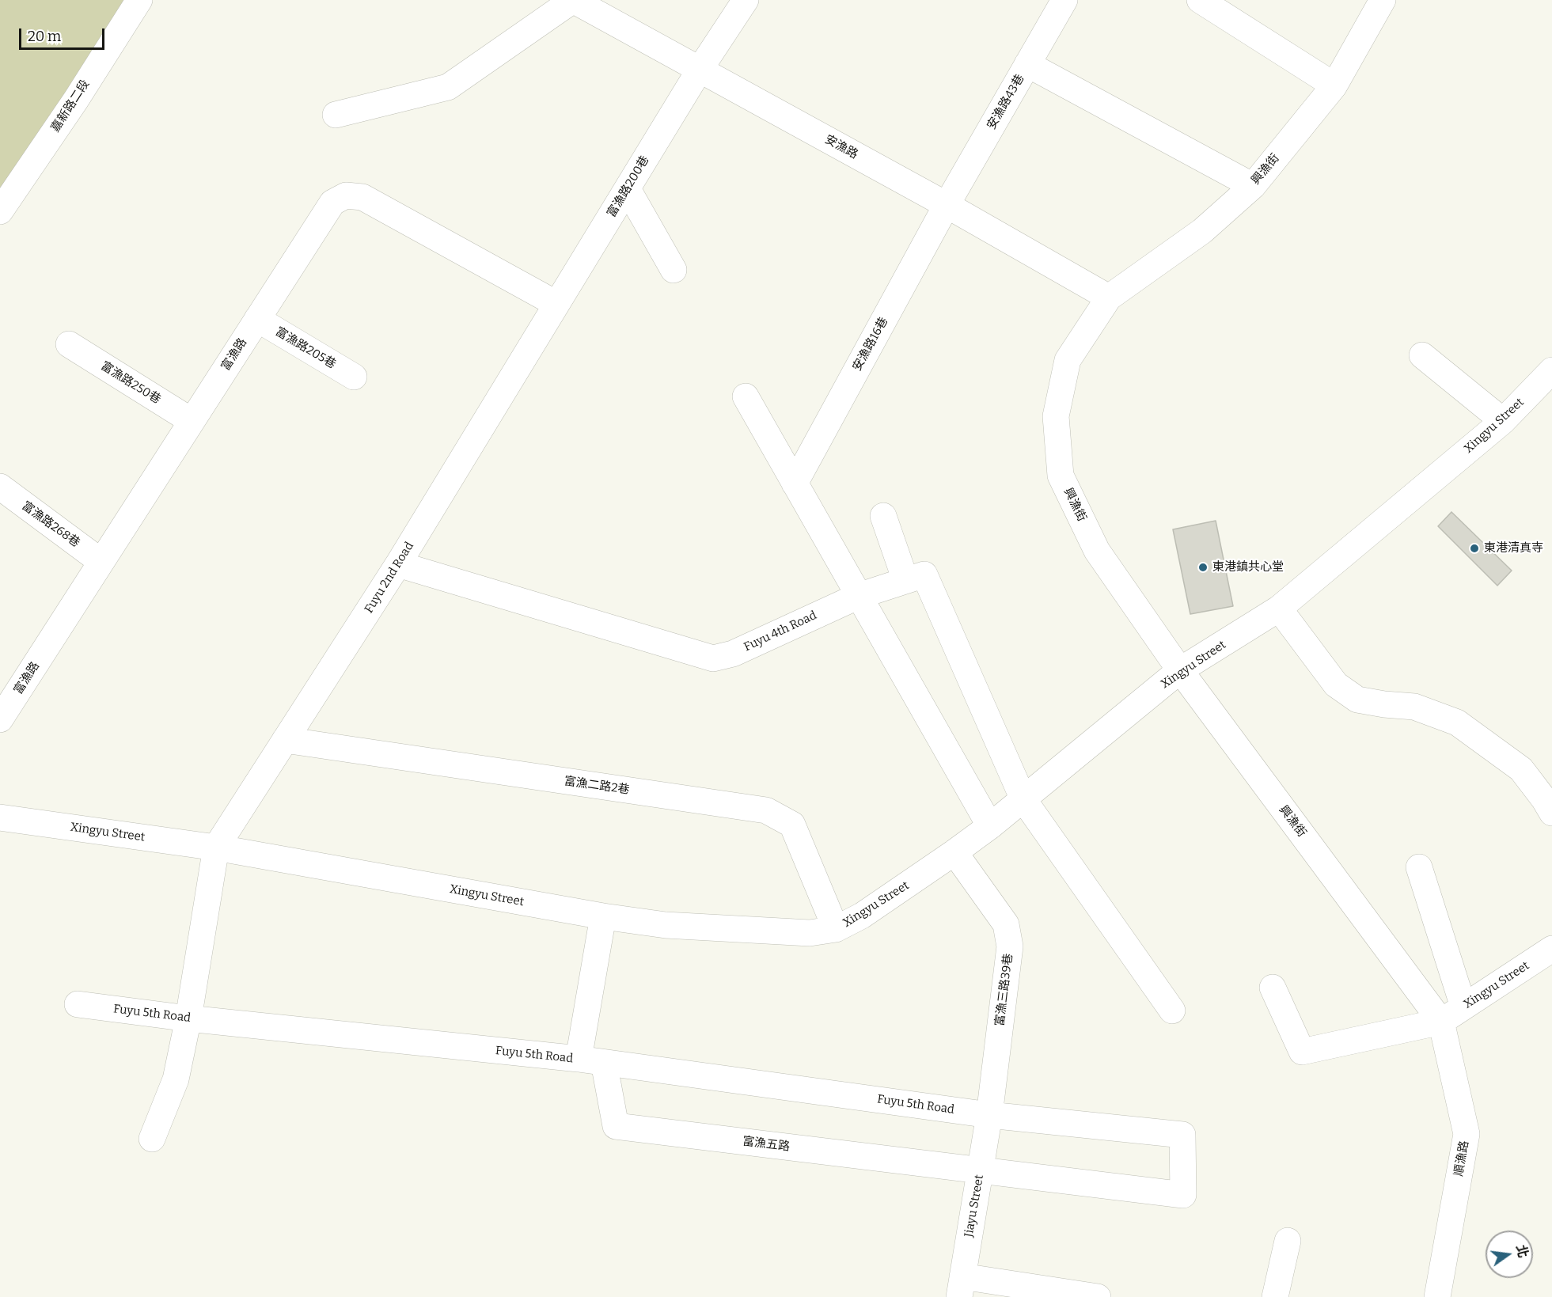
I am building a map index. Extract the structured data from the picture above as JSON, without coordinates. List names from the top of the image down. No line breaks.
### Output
{"streets":{"street":["安漁路43巷","嘉新路二段","安漁路","興漁街","富漁路200巷","安漁路16巷","富漁路205巷","富漁路","富漁路250巷","Xingyu Street","富漁路268巷","Fuyu 2nd Road","Fuyu 4th Road","富漁二路2巷","富漁三路39巷","Fuyu 5th Road","富漁五路","順漁路","Jiayu Street"]},"crossings":[["安漁路43巷","安漁路"],["安漁路43巷","安漁路16巷"],["安漁路","興漁街"],["安漁路","富漁路200巷"],["安漁路","安漁路16巷"],["興漁街","Xingyu Street"],["興漁街","順漁路"],["富漁路200巷","富漁路"],["富漁路200巷","Fuyu 2nd Road"],["富漁路205巷","富漁路"],["富漁路","富漁路250巷"],["富漁路","富漁路268巷"],["富漁路","Fuyu 2nd Road"],["Xingyu Street","Fuyu 2nd Road"],["Xingyu Street","Fuyu 4th Road"],["Xingyu Street","富漁二路2巷"],["Xingyu Street","富漁三路39巷"],["Xingyu Street","順漁路"],["Fuyu 2nd Road","Fuyu 4th Road"],["Fuyu 2nd Road","富漁二路2巷"],["富漁三路39巷","Fuyu 5th Road"],["富漁三路39巷","Jiayu Street"],["Fuyu 5th Road","富漁五路"],["Fuyu 5th Road","Jiayu Street"],["富漁五路","Jiayu Street"]],"places":["東港清真寺","東港鎮共心堂"],"scale_bar":"20 m","north":"right"}
